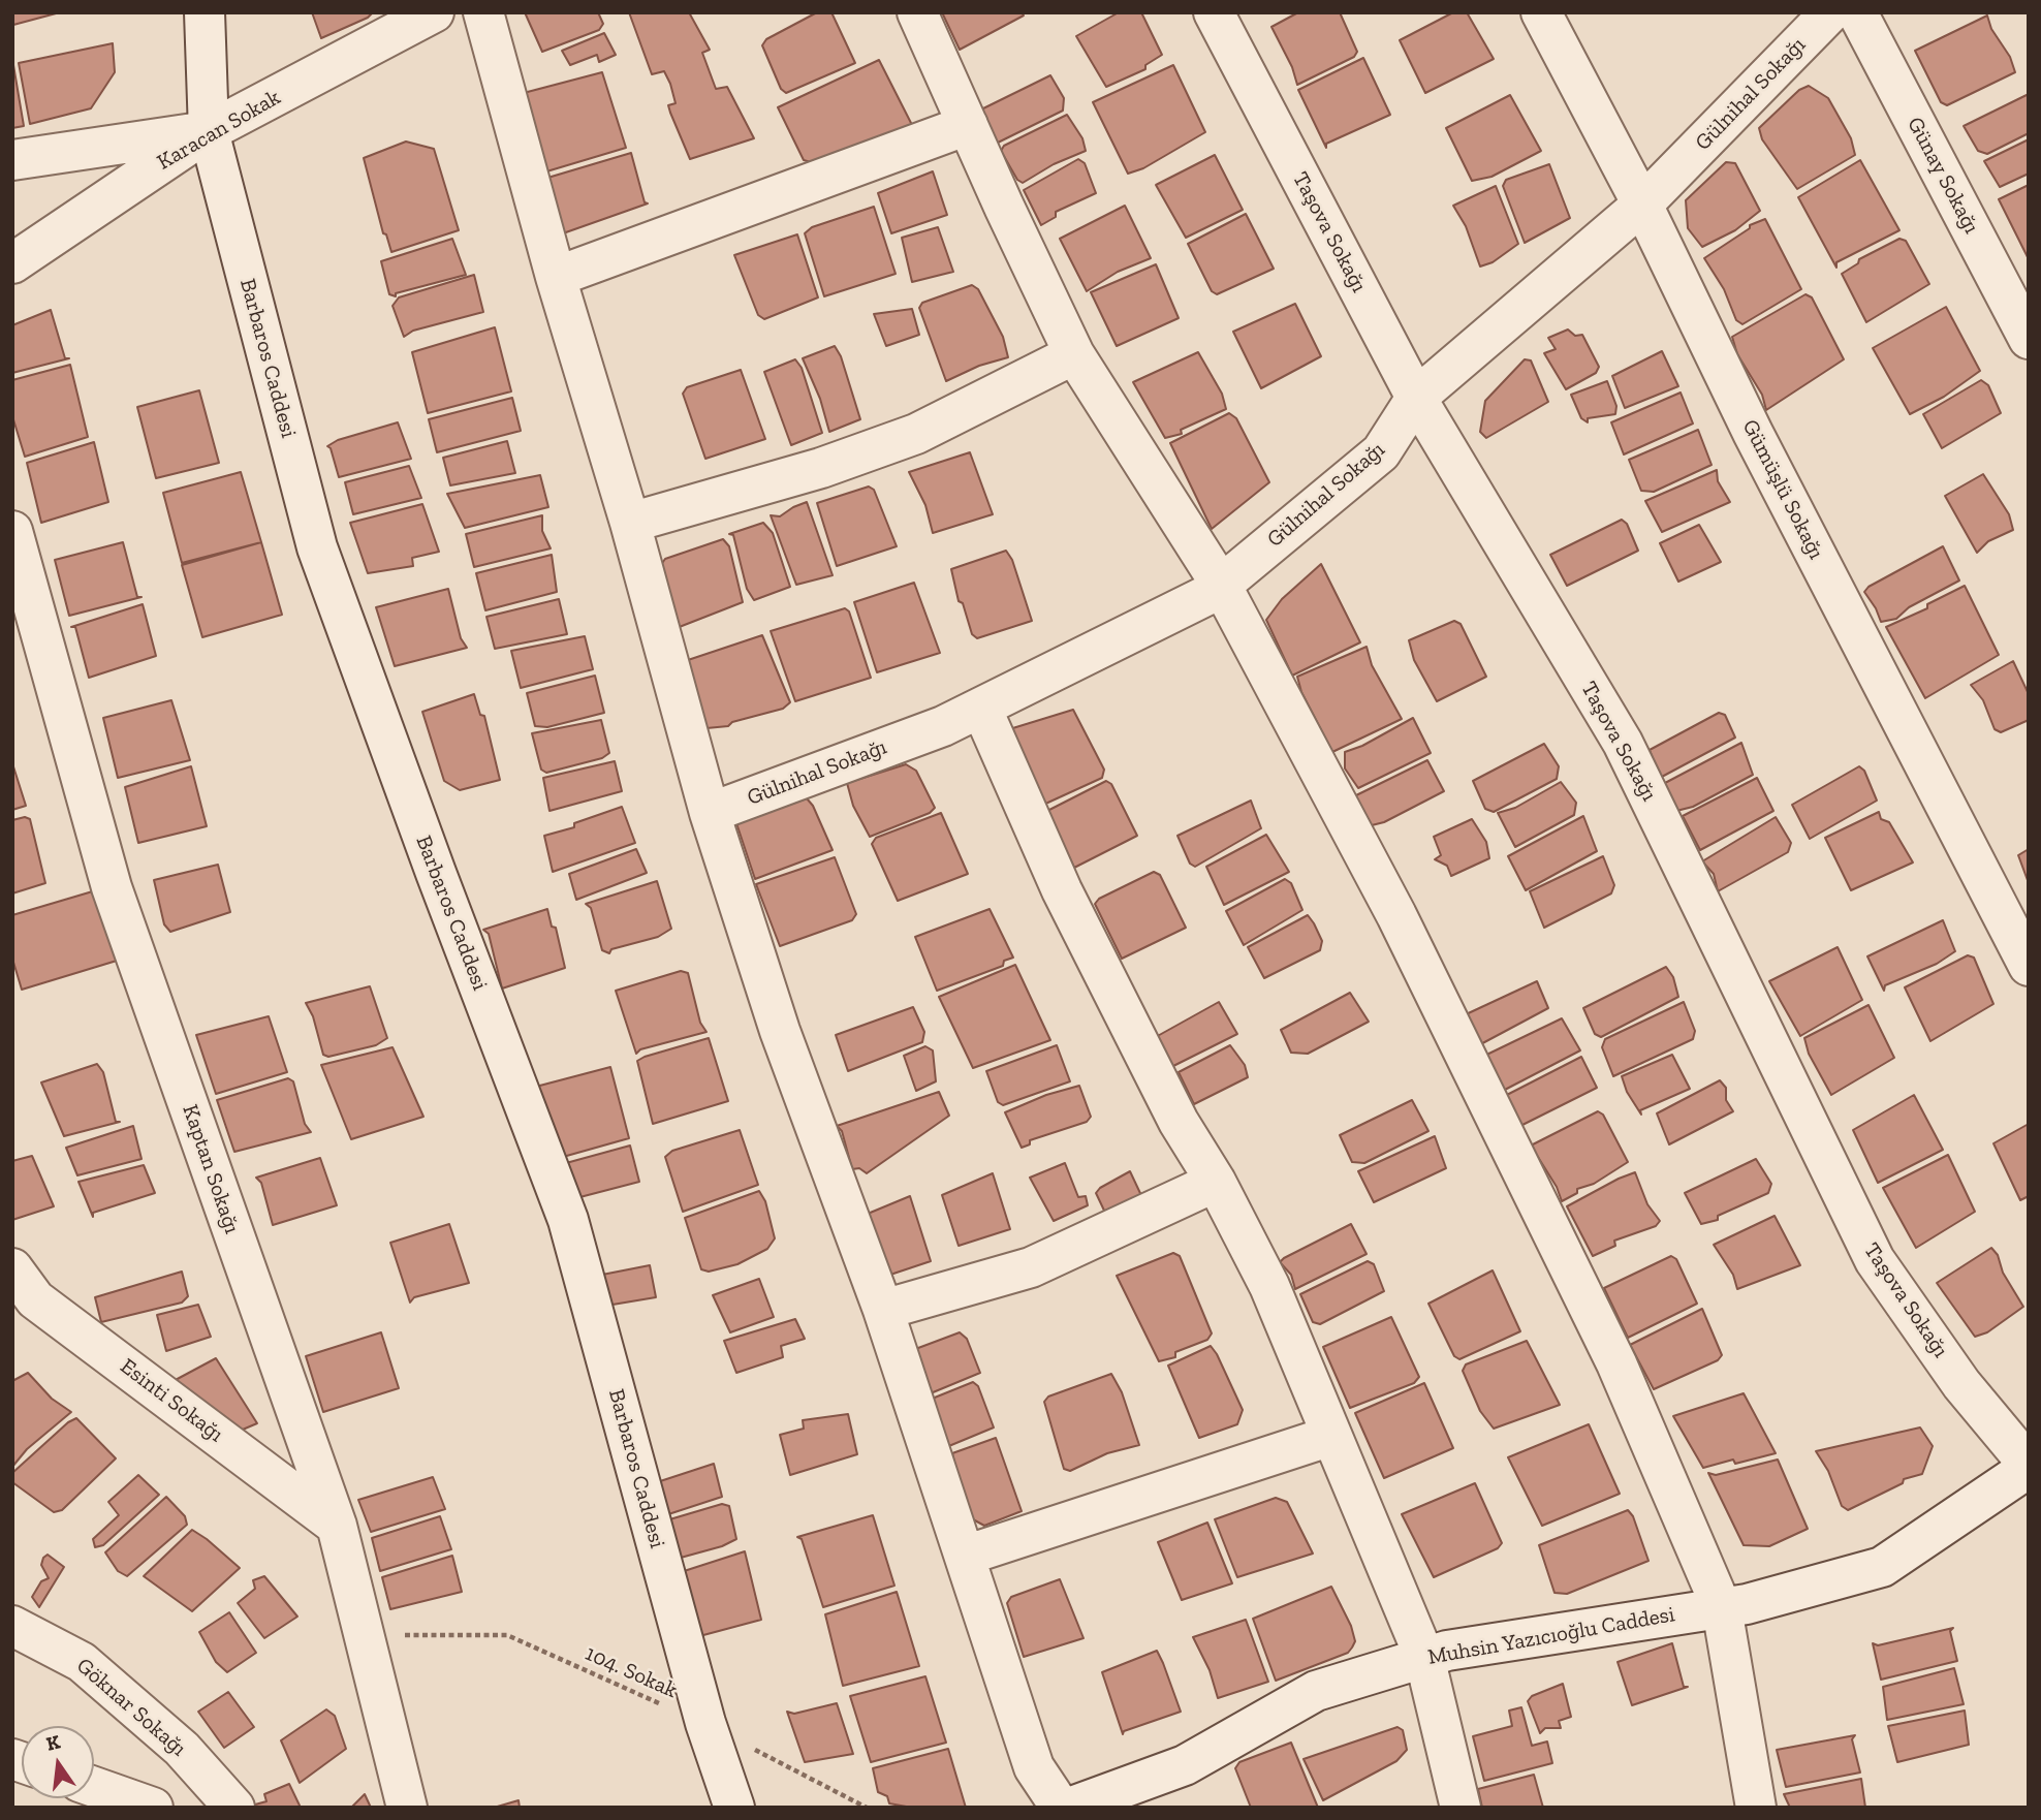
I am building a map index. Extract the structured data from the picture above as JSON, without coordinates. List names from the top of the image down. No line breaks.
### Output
{"streets":{"street":["Gülnihal Sokağı","Karacan Sokak","Günay Sokağı","Taşova Sokağı","Barbaros Caddesi","Gümüşlü Sokağı","Kaptan Sokağı","Esinti Sokağı","Muhsin Yazıcıoğlu Caddesi","Göknar Sokağı"],"path":["104. Sokak"]},"crossings":[["Gülnihal Sokağı","Taşova Sokağı"],["Gülnihal Sokağı","Gümüşlü Sokağı"],["Karacan Sokak","Barbaros Caddesi"],["Taşova Sokağı","Muhsin Yazıcıoğlu Caddesi"],["Barbaros Caddesi","104. Sokak"],["Kaptan Sokağı","Esinti Sokağı"],["Kaptan Sokağı","104. Sokak"]],"north":"top"}
